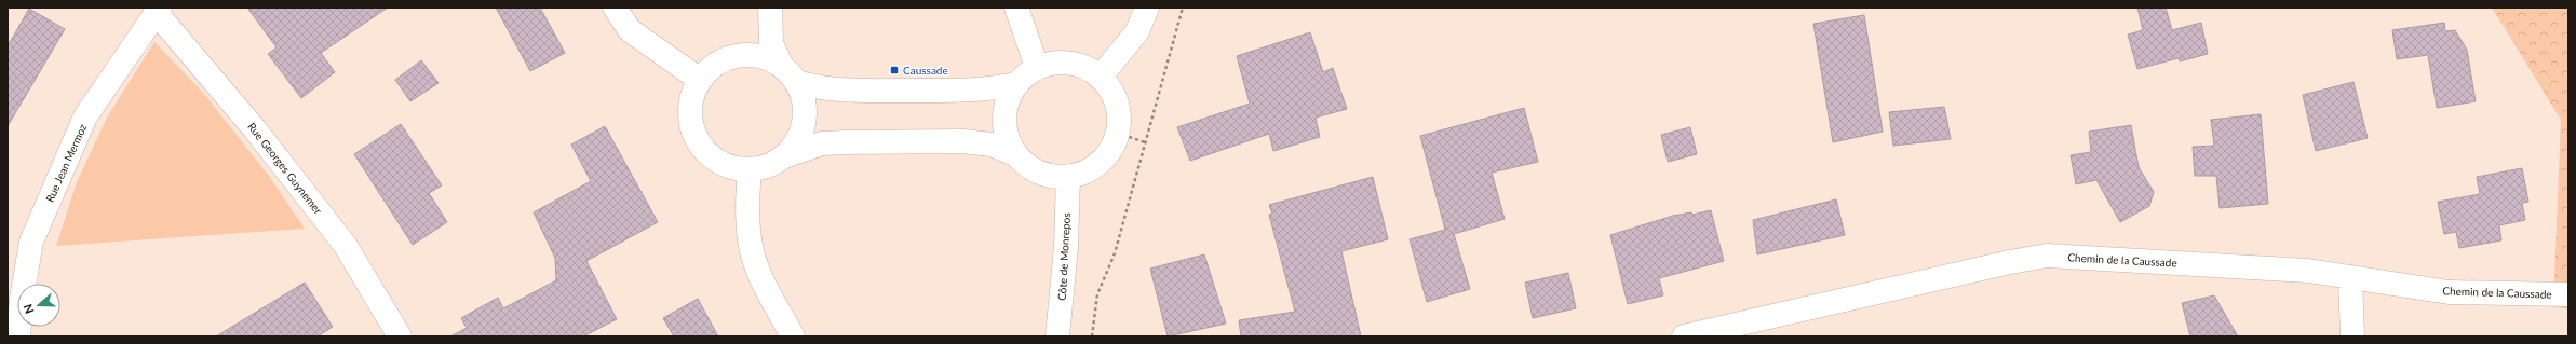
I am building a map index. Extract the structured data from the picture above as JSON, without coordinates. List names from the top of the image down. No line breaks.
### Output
{"streets":{"street":["Rue Jean Mermoz","Rue Georges Guynemer","Côte de Monrepos","Chemin de la Caussade"]},"crossings":[["Rue Jean Mermoz","Rue Georges Guynemer"]],"places":{"transit":["Caussade"]},"north":"left"}
